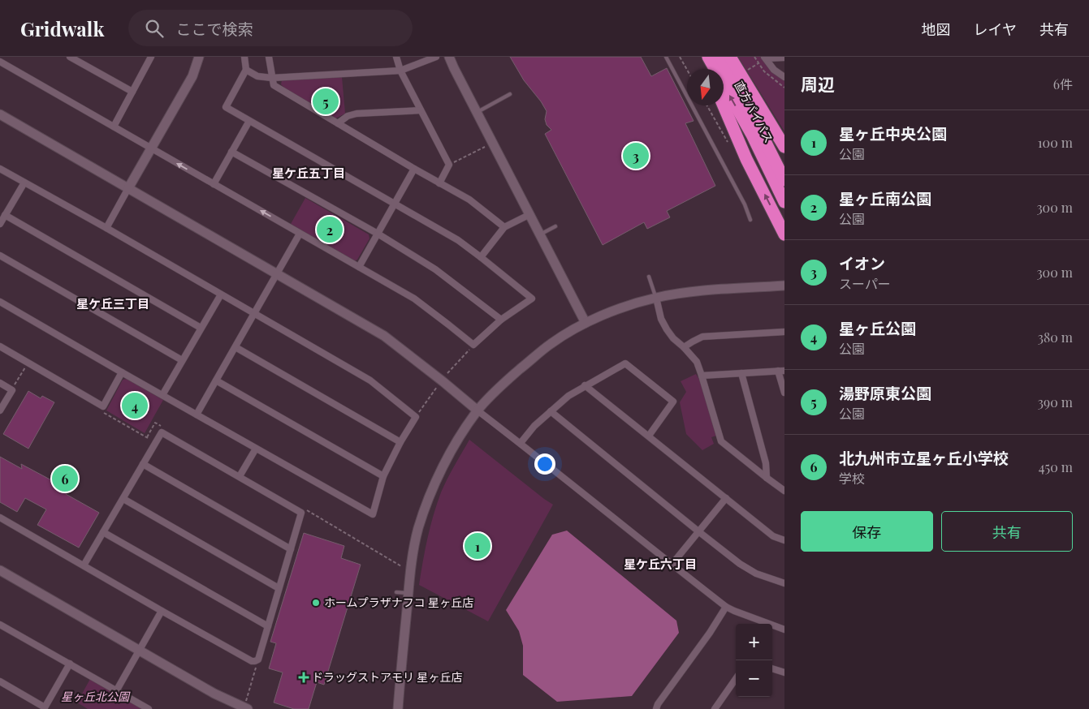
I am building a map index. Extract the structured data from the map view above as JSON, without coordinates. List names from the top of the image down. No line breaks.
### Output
{"streets":{"highway":["直方バイパス"]},"districts":["星ケ丘五丁目","星ケ丘三丁目","星ケ丘六丁目"],"parks":["星ヶ丘北公園"],"places":{"other":["ホームプラザナフコ 星ヶ丘店"],"health":["ドラッグストアモリ 星ヶ丘店"]},"north":"bottom","page":{"header":"Gridwalk","search":"ここで検索","nav":["地図","レイヤ","共有"],"heading":["周辺","6件"],"pins":["5","3","2","4","6","1"],"list":[{"mark":"1","name":"星ヶ丘中央公園","note":"公園","value":"100 m"},{"mark":"2","name":"星ヶ丘南公園","note":"公園","value":"300 m"},{"mark":"3","name":"イオン","note":"スーパー","value":"300 m"},{"mark":"4","name":"星ヶ丘公園","note":"公園","value":"380 m"},{"mark":"5","name":"湯野原東公園","note":"公園","value":"390 m"},{"mark":"6","name":"北九州市立星ヶ丘小学校","note":"学校","value":"450 m"}],"buttons":["保存","共有"],"map_buttons":["+","−"]}}
